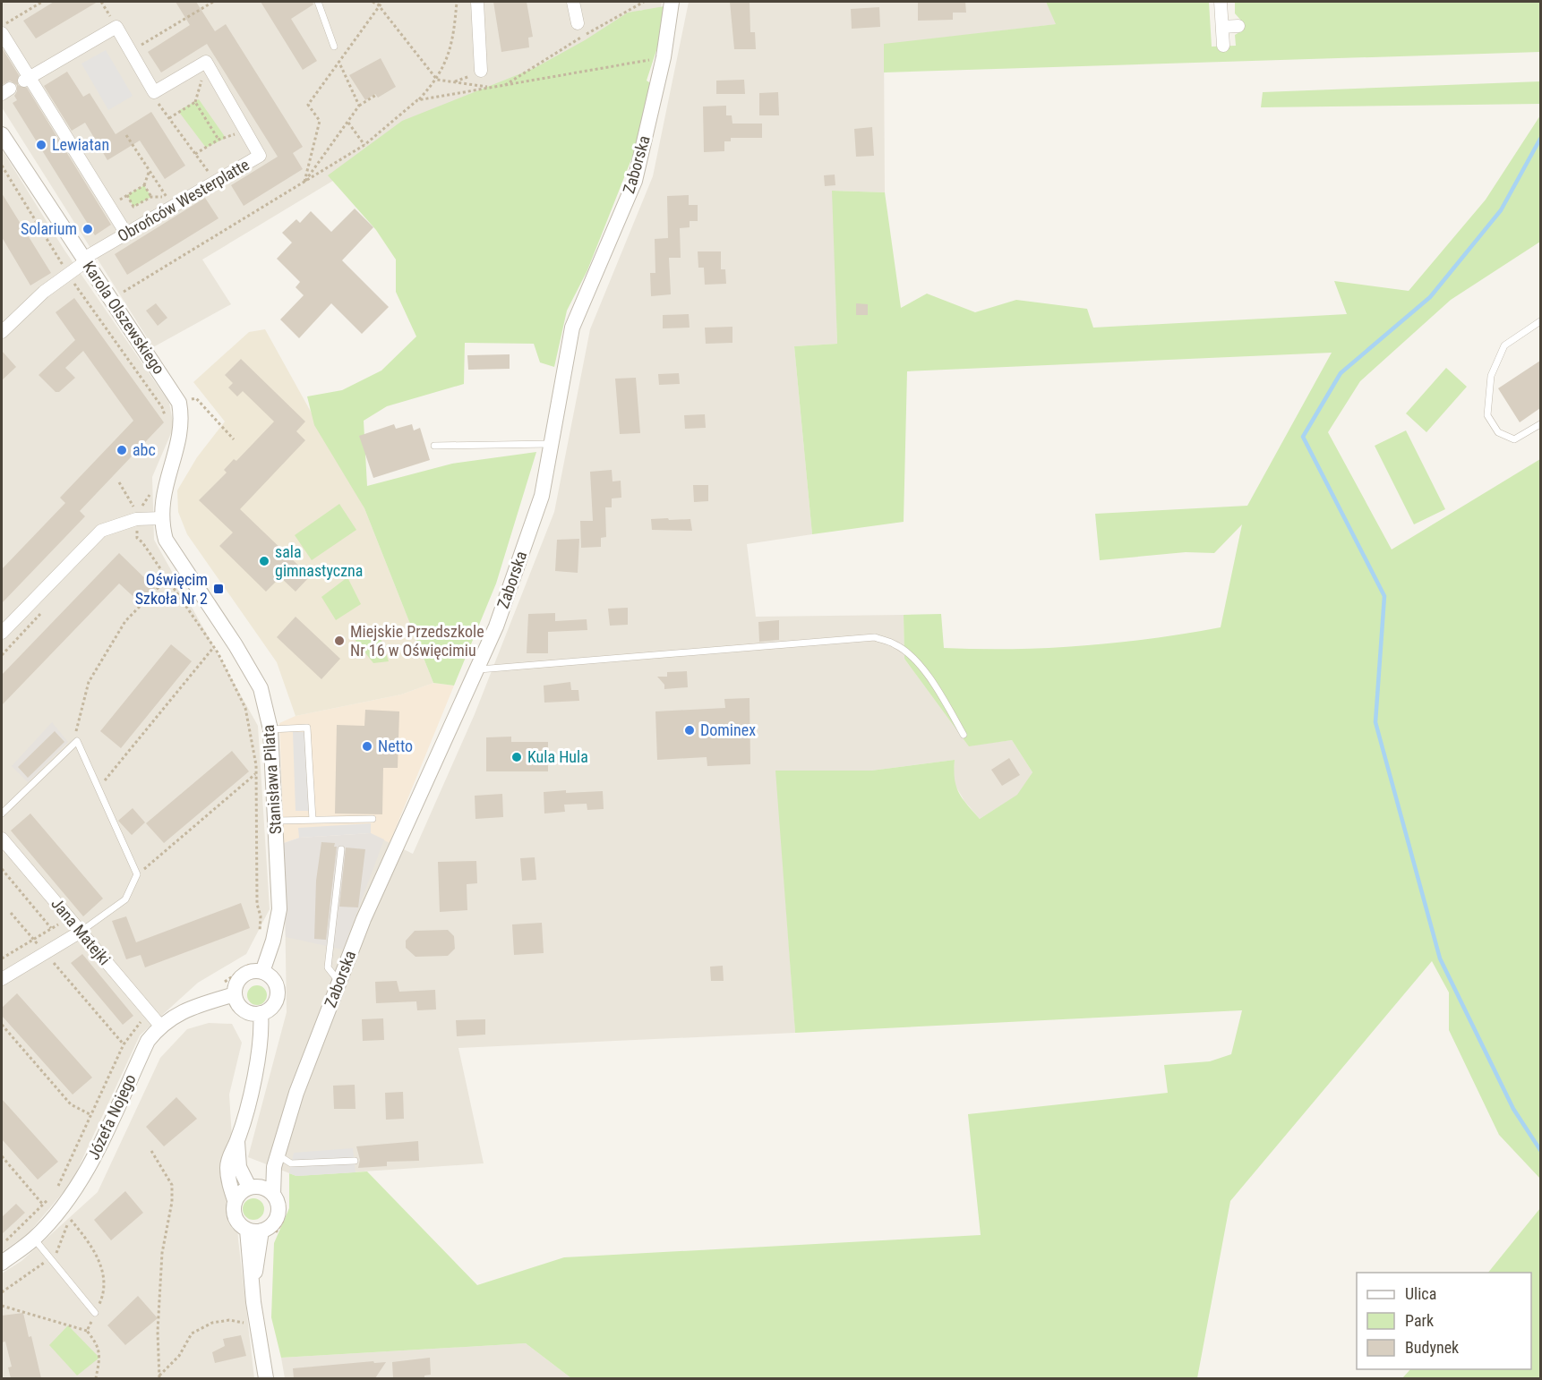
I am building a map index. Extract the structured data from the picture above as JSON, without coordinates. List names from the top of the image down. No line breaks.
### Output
{"streets":{"street":["Zaborska","Obrońców Westerplatte","Karola Olszewskiego","Stanisława Pilata","Jana Matejki","Józefa Nojego"]},"crossings":[["Obrońców Westerplatte","Karola Olszewskiego"],["Karola Olszewskiego","Stanisława Pilata"],["Stanisława Pilata","Józefa Nojego"],["Jana Matejki","Józefa Nojego"]],"places":{"other":["Lewiatan","Solarium","abc","sala gimnastyczna","Miejskie Przedszkole Nr 16 w Oświęcimiu","Dominex","Netto","Kula Hula"],"transit":["Oświęcim Szkoła Nr 2"]},"legend":["Ulica","Park","Budynek"]}
